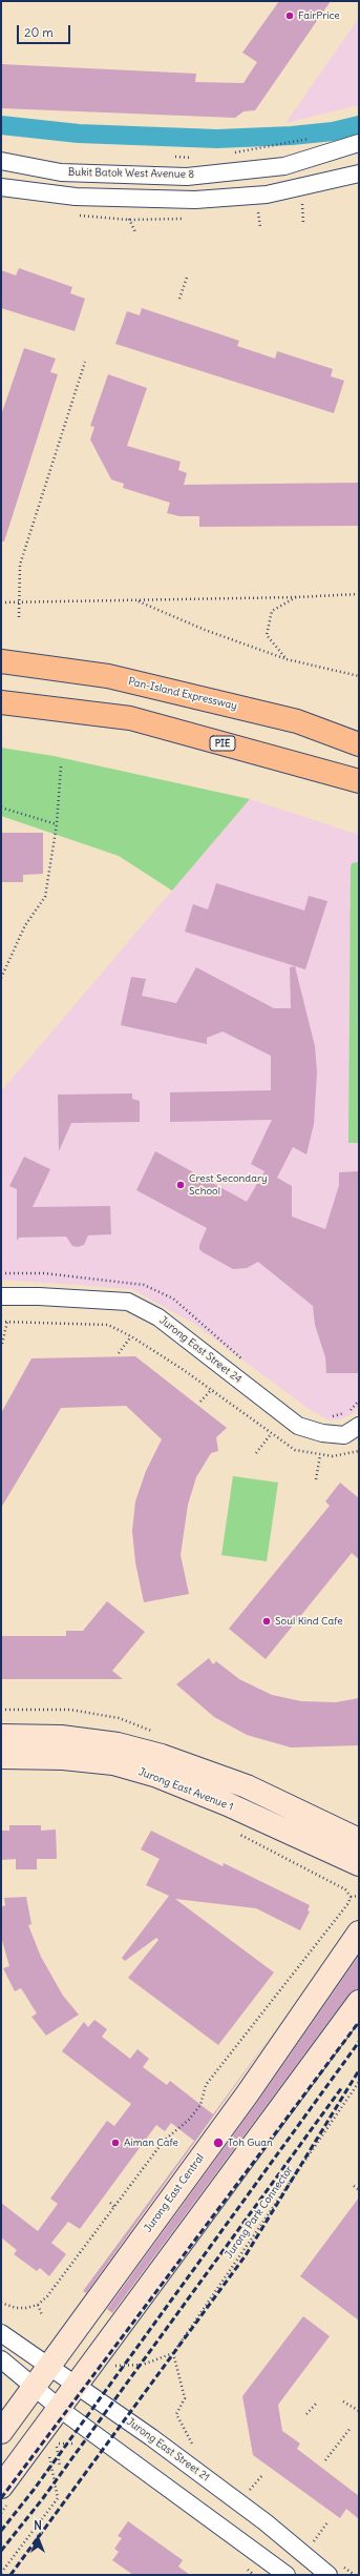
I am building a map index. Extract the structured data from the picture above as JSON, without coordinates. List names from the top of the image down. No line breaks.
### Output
{"streets":{"highway":["Pan-Island Expressway","PIE"],"main road":["Jurong East Avenue 1","Jurong East Central"],"street":["Bukit Batok West Avenue 8","Jurong East Street 24","Jurong East Street 21"],"path":["Jurong Park Connector"]},"crossings":[["Jurong East Central","Jurong East Street 21"]],"places":["FairPrice","Crest Secondary School","Soul Kind Cafe","Aiman Cafe","Toh Guan"],"scale_bar":"20 m","north":"top"}
